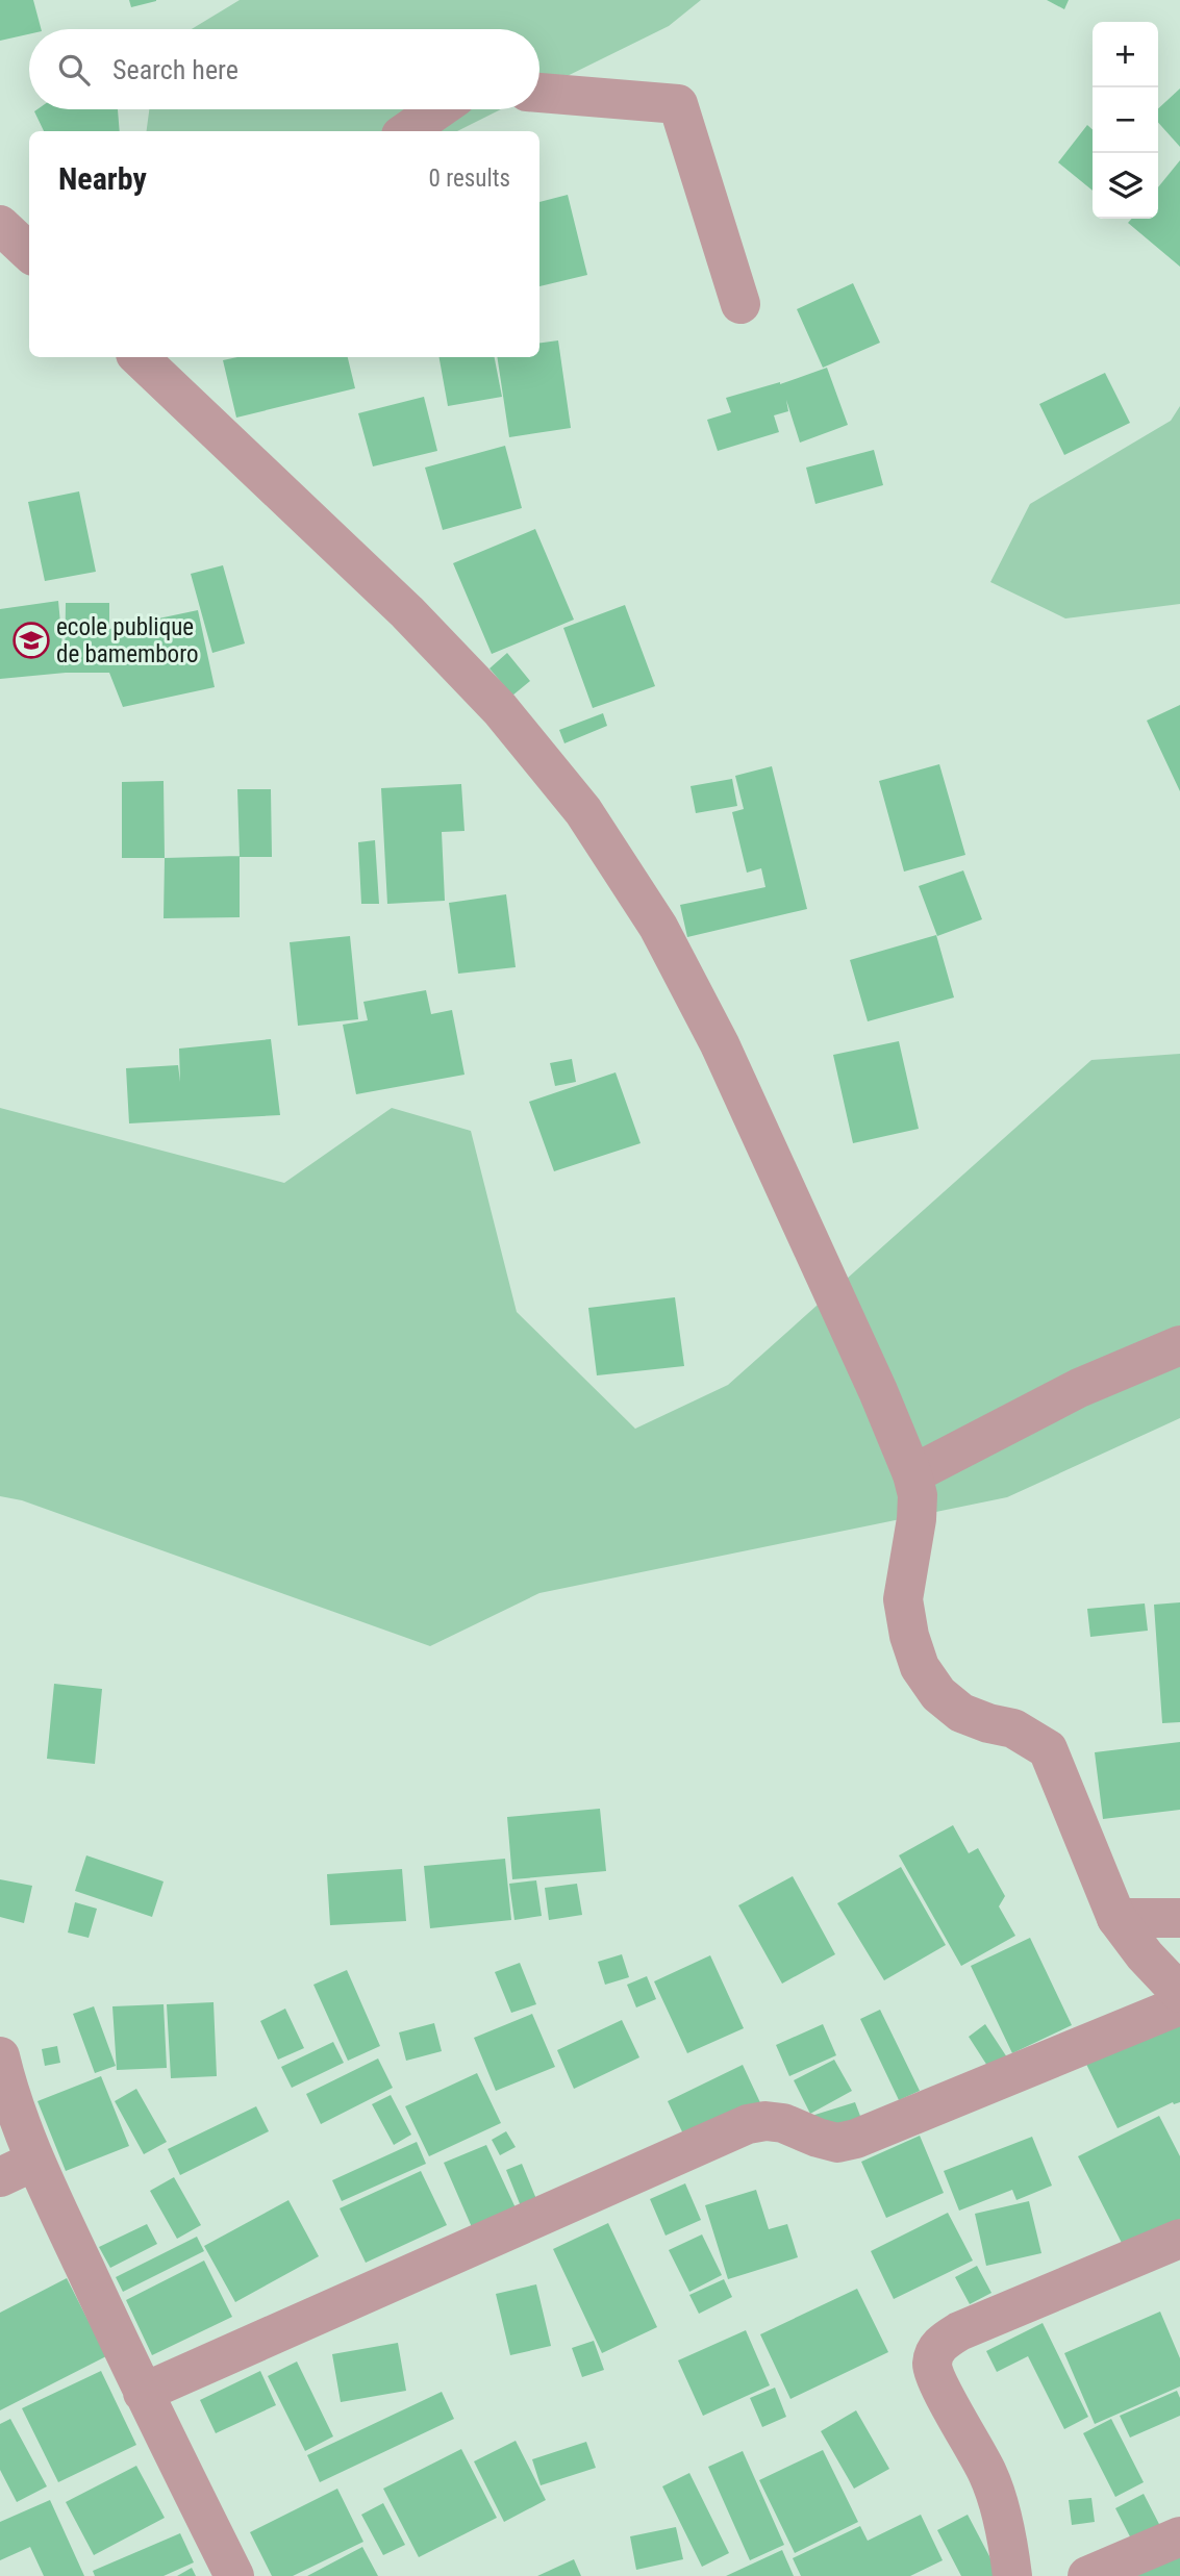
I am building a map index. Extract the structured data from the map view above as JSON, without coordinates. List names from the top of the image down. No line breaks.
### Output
{"places":{"school or university":["ecole publique de bamemboro"]},"page":{"map_buttons":["+","−"],"search":"Search here","heading":["Nearby","0 results"]}}
